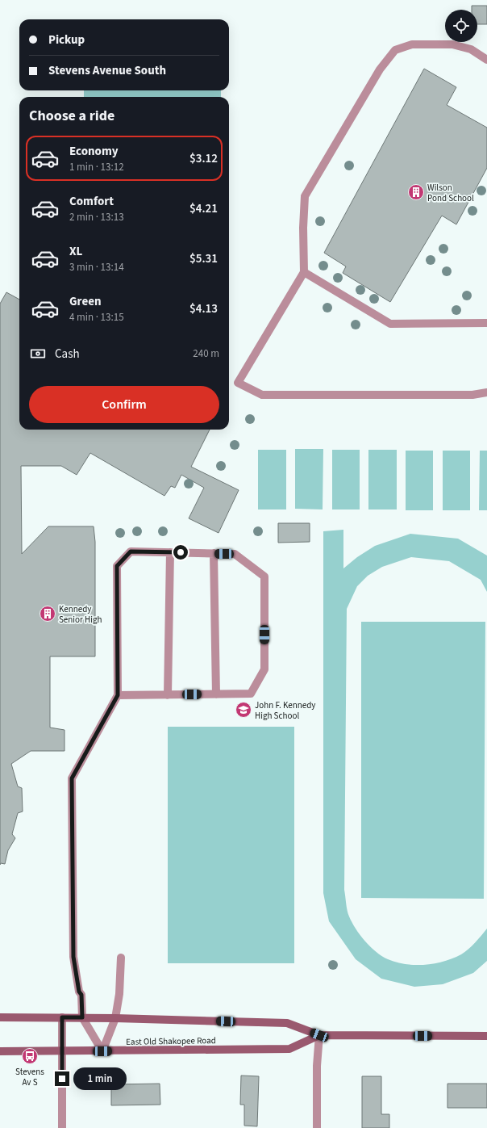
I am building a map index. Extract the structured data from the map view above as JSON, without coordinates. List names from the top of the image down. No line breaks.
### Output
{"streets":{"main road":["East Old Shakopee Road"]},"places":{"building":["Wilson Pond School","Kennedy Senior High"],"school or university":["John F. Kennedy High School"],"bus stop":["Stevens Av S"]},"page":{"banner":["Pickup","Stevens Avenue South"],"heading":"Choose a ride","list":[{"name":"Economy","note":"1 min · 13:12","value":"$3.12"},{"name":"Comfort","note":"2 min · 13:13","value":"$4.21"},{"name":"XL","note":"3 min · 13:14","value":"$5.31"},{"name":"Green","note":"4 min · 13:15","value":"$4.13"}],"pay":["Cash","240 m"],"buttons":"Confirm","bubble":"1 min"}}
